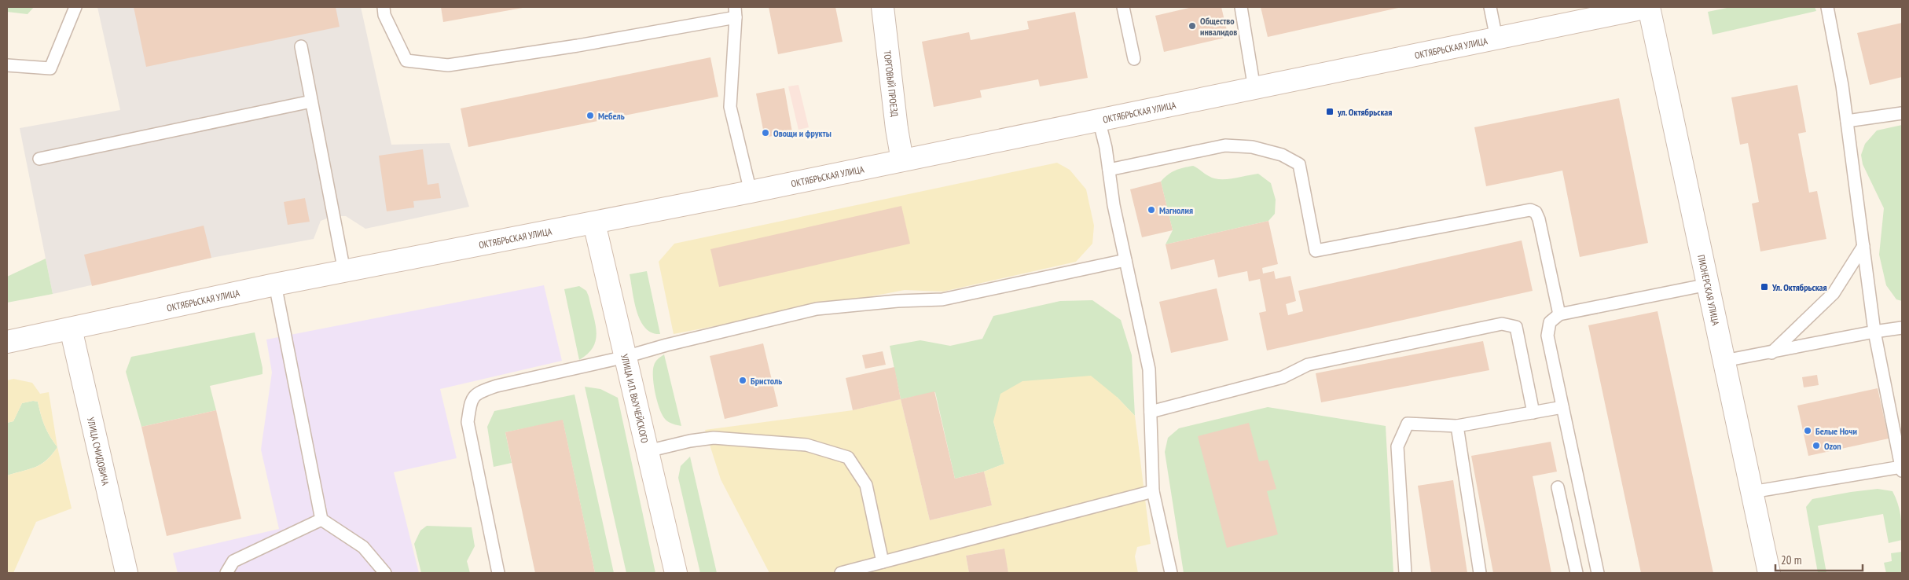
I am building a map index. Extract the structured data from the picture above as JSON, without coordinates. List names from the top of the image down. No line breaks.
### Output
{"streets":{"main road":["ОКТЯБРЬСКАЯ УЛИЦА","ТОРГОВЫЙ ПРОЕЗД","ПИОНЕРСКАЯ УЛИЦА","УЛИЦА И.П. ВЫУЧЕЙСКОГО","УЛИЦА СМИДОВИЧА"]},"crossings":[["ОКТЯБРЬСКАЯ УЛИЦА","ТОРГОВЫЙ ПРОЕЗД"],["ОКТЯБРЬСКАЯ УЛИЦА","ПИОНЕРСКАЯ УЛИЦА"],["ОКТЯБРЬСКАЯ УЛИЦА","УЛИЦА И.П. ВЫУЧЕЙСКОГО"],["ОКТЯБРЬСКАЯ УЛИЦА","УЛИЦА СМИДОВИЧА"]],"places":{"other":["Общество инвалидов","Мебель","Овощи и фрукты","Магнолия","Бристоль","Белые Ночи","Ozon"],"transit":["ул. Октябрьская","Ул. Октябрьская"]},"scale_bar":"20 m"}
